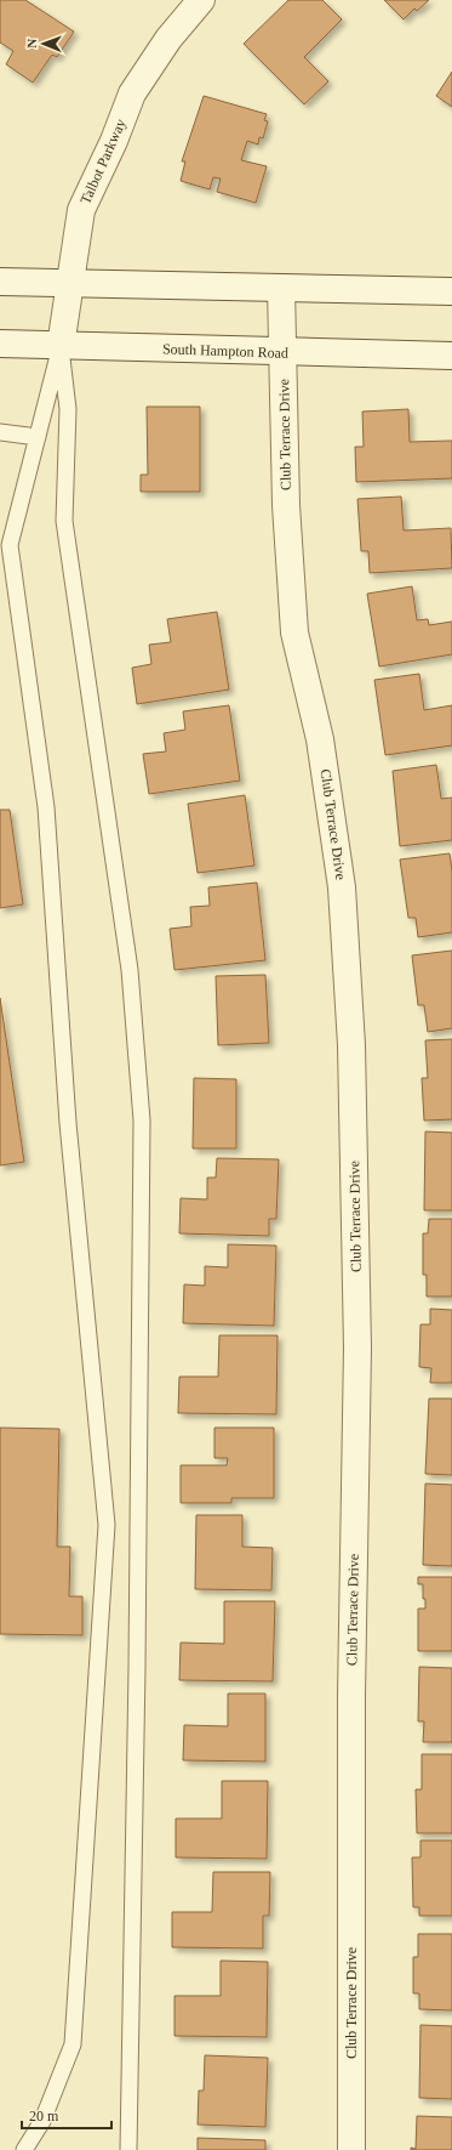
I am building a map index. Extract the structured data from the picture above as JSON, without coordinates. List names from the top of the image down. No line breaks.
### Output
{"streets":{"street":["Talbot Parkway","South Hampton Road","Club Terrace Drive"]},"crossings":[["Talbot Parkway","South Hampton Road"],["South Hampton Road","Club Terrace Drive"]],"scale_bar":"20 m","north":"left"}
